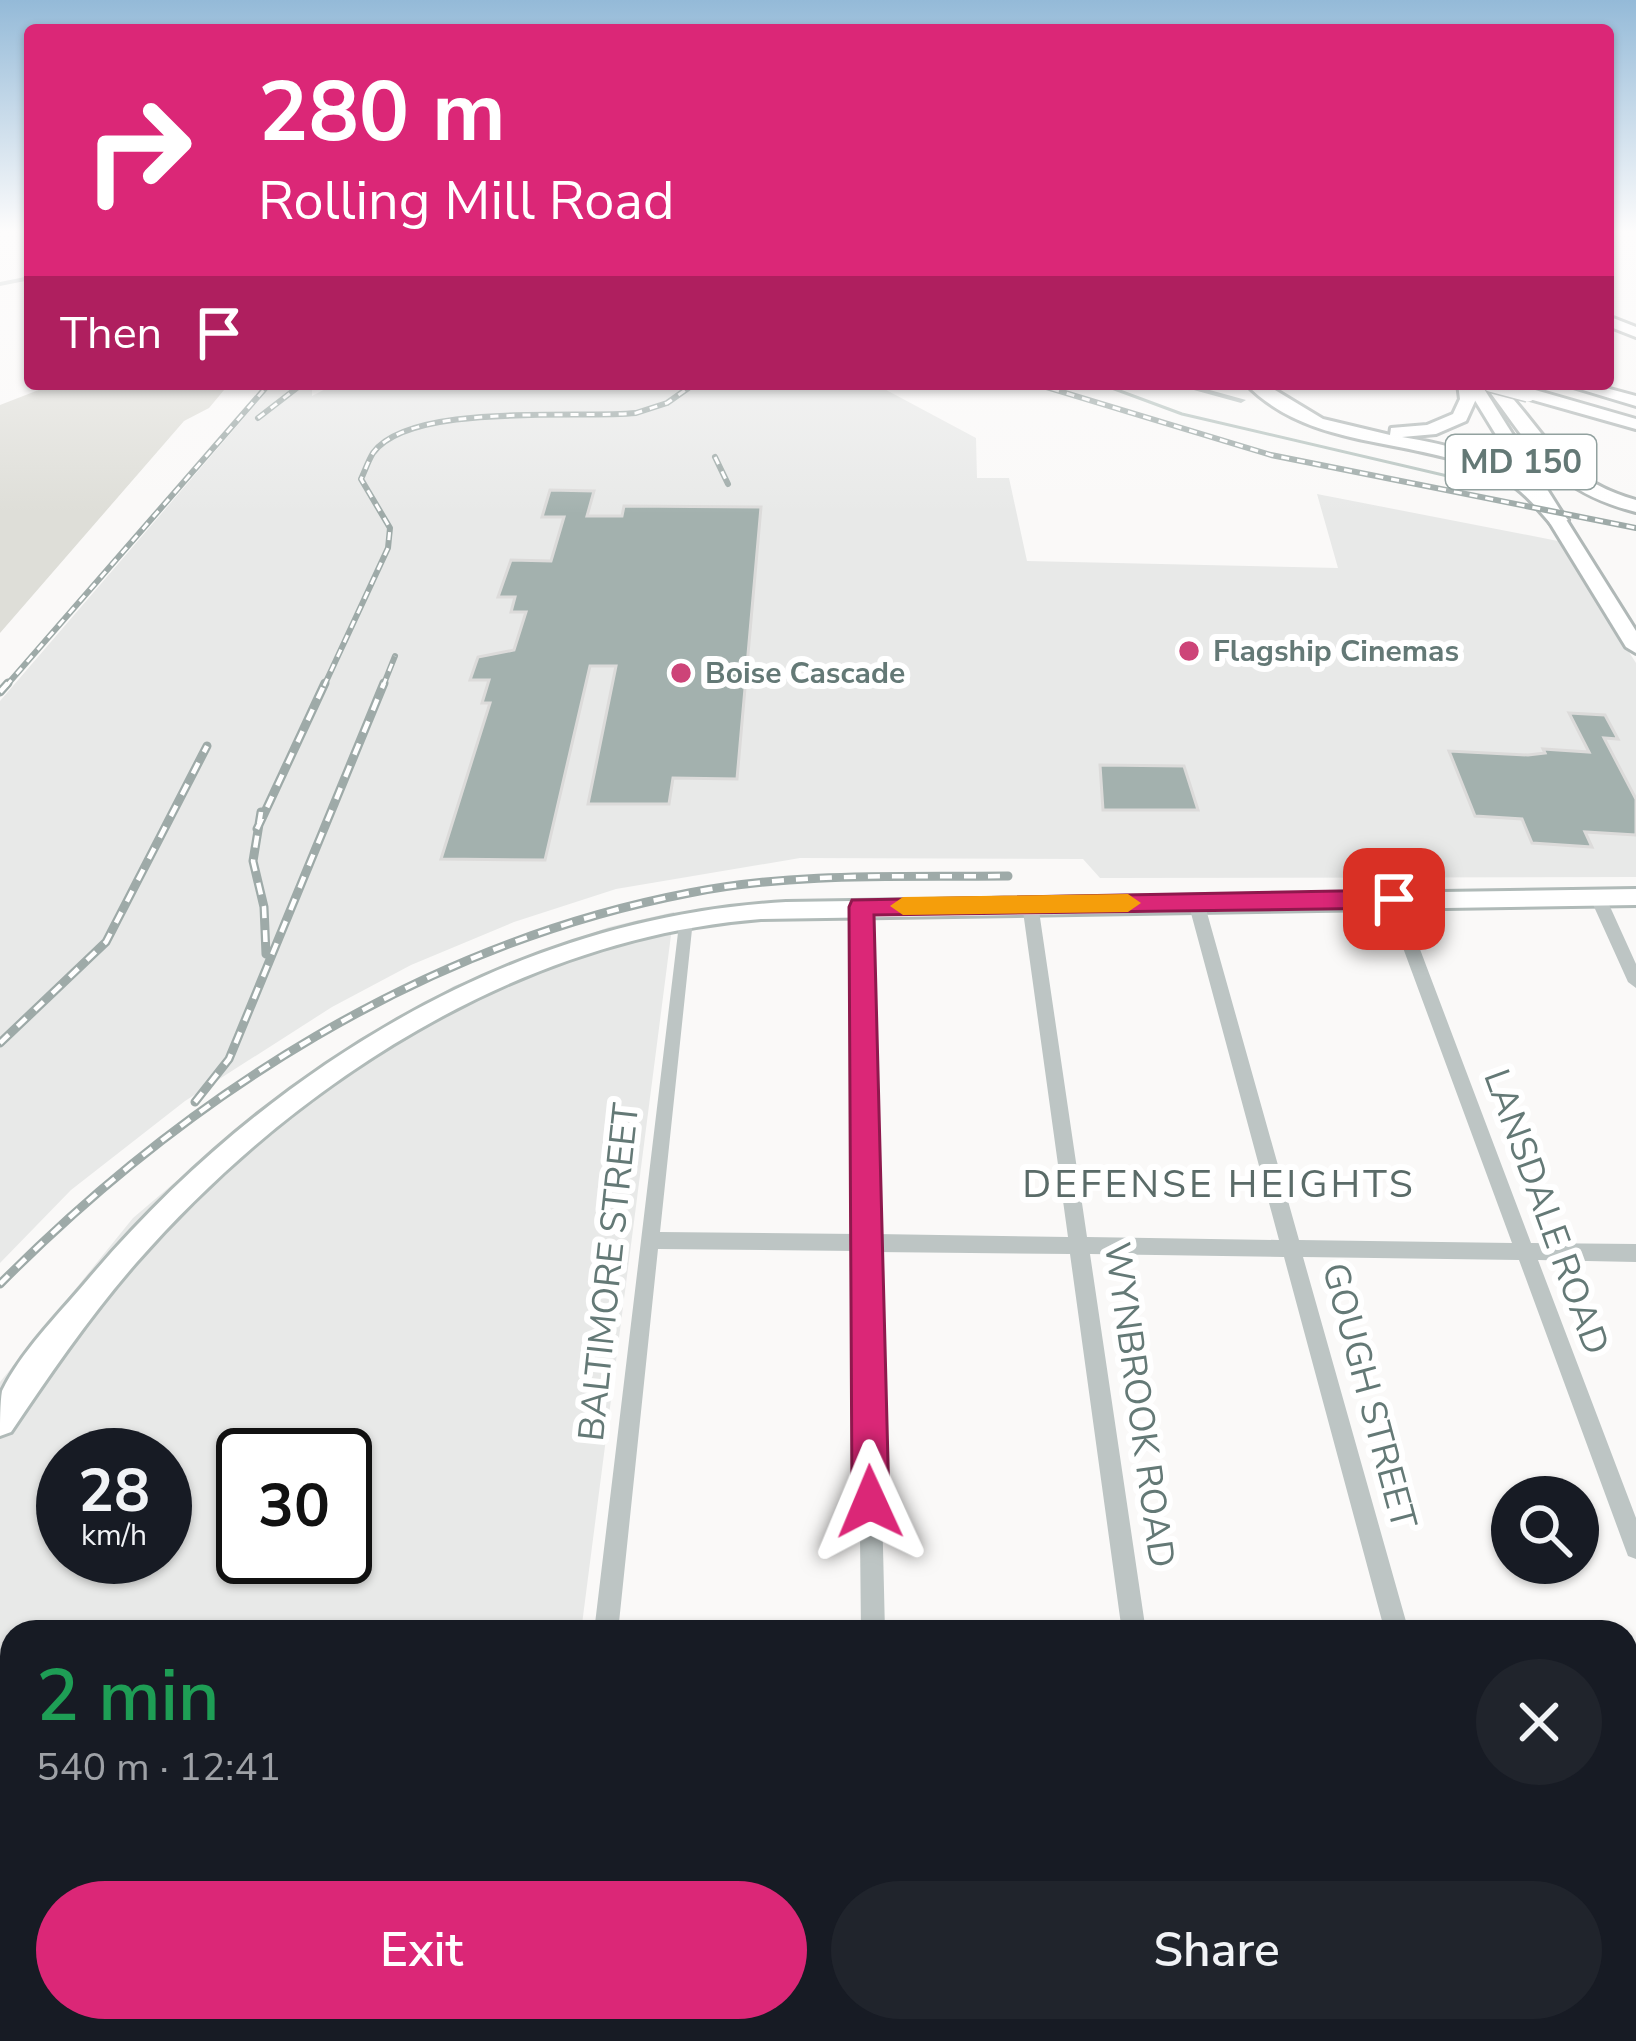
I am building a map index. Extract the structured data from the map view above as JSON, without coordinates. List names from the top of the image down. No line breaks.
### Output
{"streets":{"main road":["MD 150"],"street":["LANSDALE ROAD","BALTIMORE STREET","GOUGH STREET","WYNBROOK ROAD"]},"districts":["DEFENSE HEIGHTS"],"places":["Flagship Cinemas","Boise Cascade"],"page":{"turn":["280 m","Rolling Mill Road"],"then":"Then","speed":"28 km/h","limit":"30","heading":["2 min","540 m · 12:41"],"buttons":["Exit","Share"]}}
